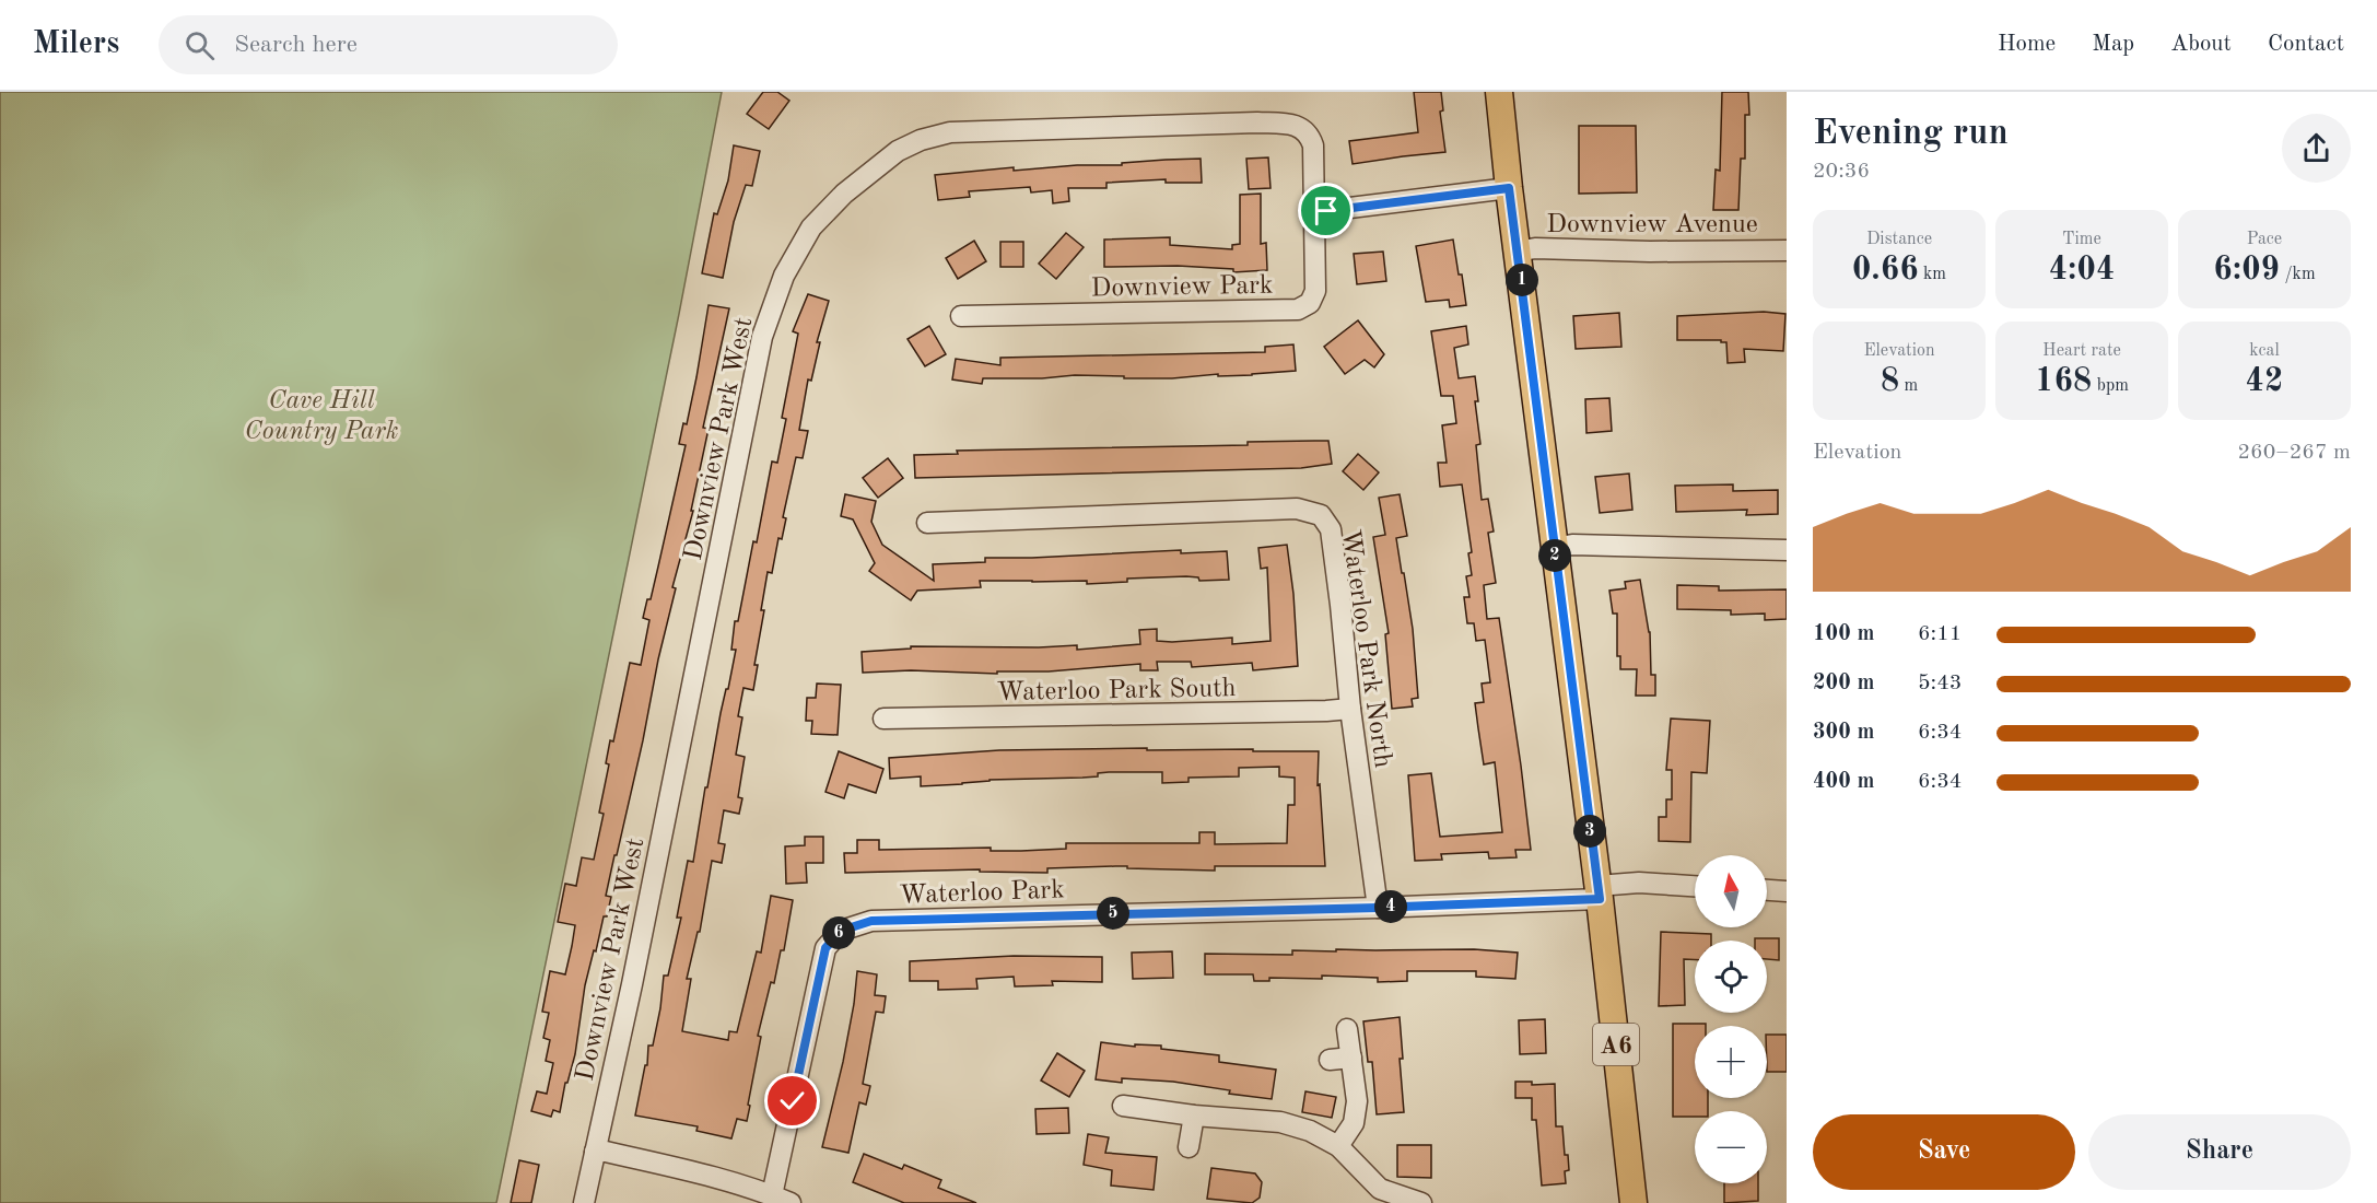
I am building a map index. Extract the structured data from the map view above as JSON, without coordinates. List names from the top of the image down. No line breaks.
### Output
{"streets":{"main road":["A6"],"street":["Downview Avenue","Downview Park","Downview Park West","Waterloo Park North","Waterloo Park South","Waterloo Park"]},"crossings":[["Downview Avenue","A6"],["Downview Park","Downview Park West"],["Waterloo Park North","Waterloo Park South"],["Waterloo Park North","Waterloo Park"],["Waterloo Park","A6"]],"parks":["Cave Hill Country Park"],"north":"top","page":{"header":"Milers","search":"Search here","nav":["Home","Map","About","Contact"],"heading":["Evening run","20:36"],"stats":[["Distance","0.66 km"],["Time","4:04"],["Pace","6:09 /km"],["Elevation","8 m"],["Heart rate","168 bpm"],["kcal","42"]],"pins":["1","2","3","4","5","6"],"chart":["Elevation","260–267 m"],"list":[{"name":"100 m","note":"6:11"},{"name":"200 m","note":"5:43"},{"name":"300 m","note":"6:34"},{"name":"400 m","note":"6:34"}],"map_buttons":["+","−"],"buttons":["Save","Share"]}}
